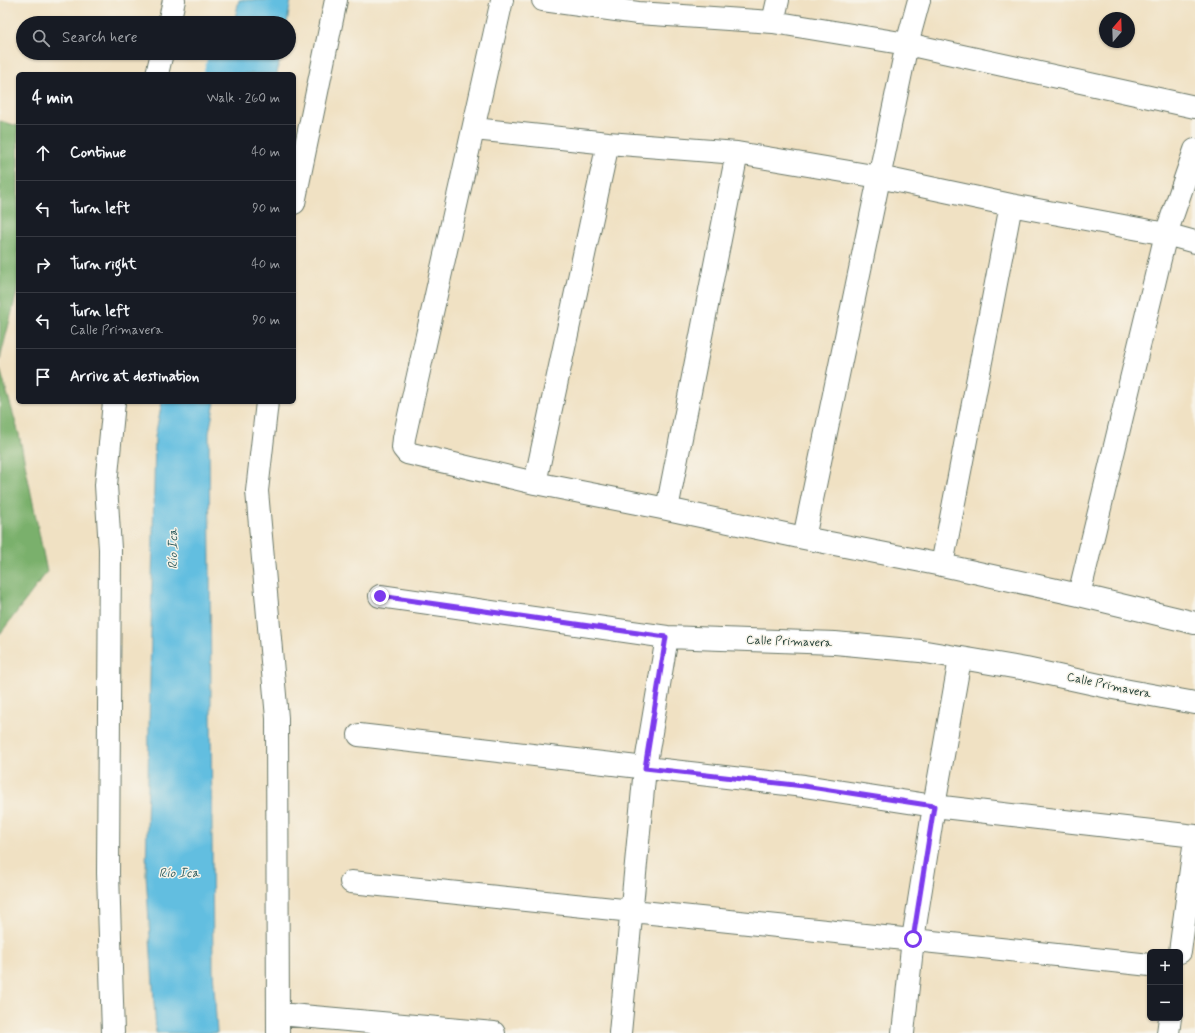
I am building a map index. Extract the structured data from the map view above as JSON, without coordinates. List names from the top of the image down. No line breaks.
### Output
{"streets":{"street":["Calle Primavera"]},"water":["Río Ica"],"north":"top","page":{"search":"Search here","heading":["4 min","Walk · 260 m"],"list":[["Continue","40 m"],["Turn left","90 m"],["Turn right","40 m"],["Turn left","Calle Primavera","90 m"],"Arrive at destination"],"map_buttons":["+","−"]}}
